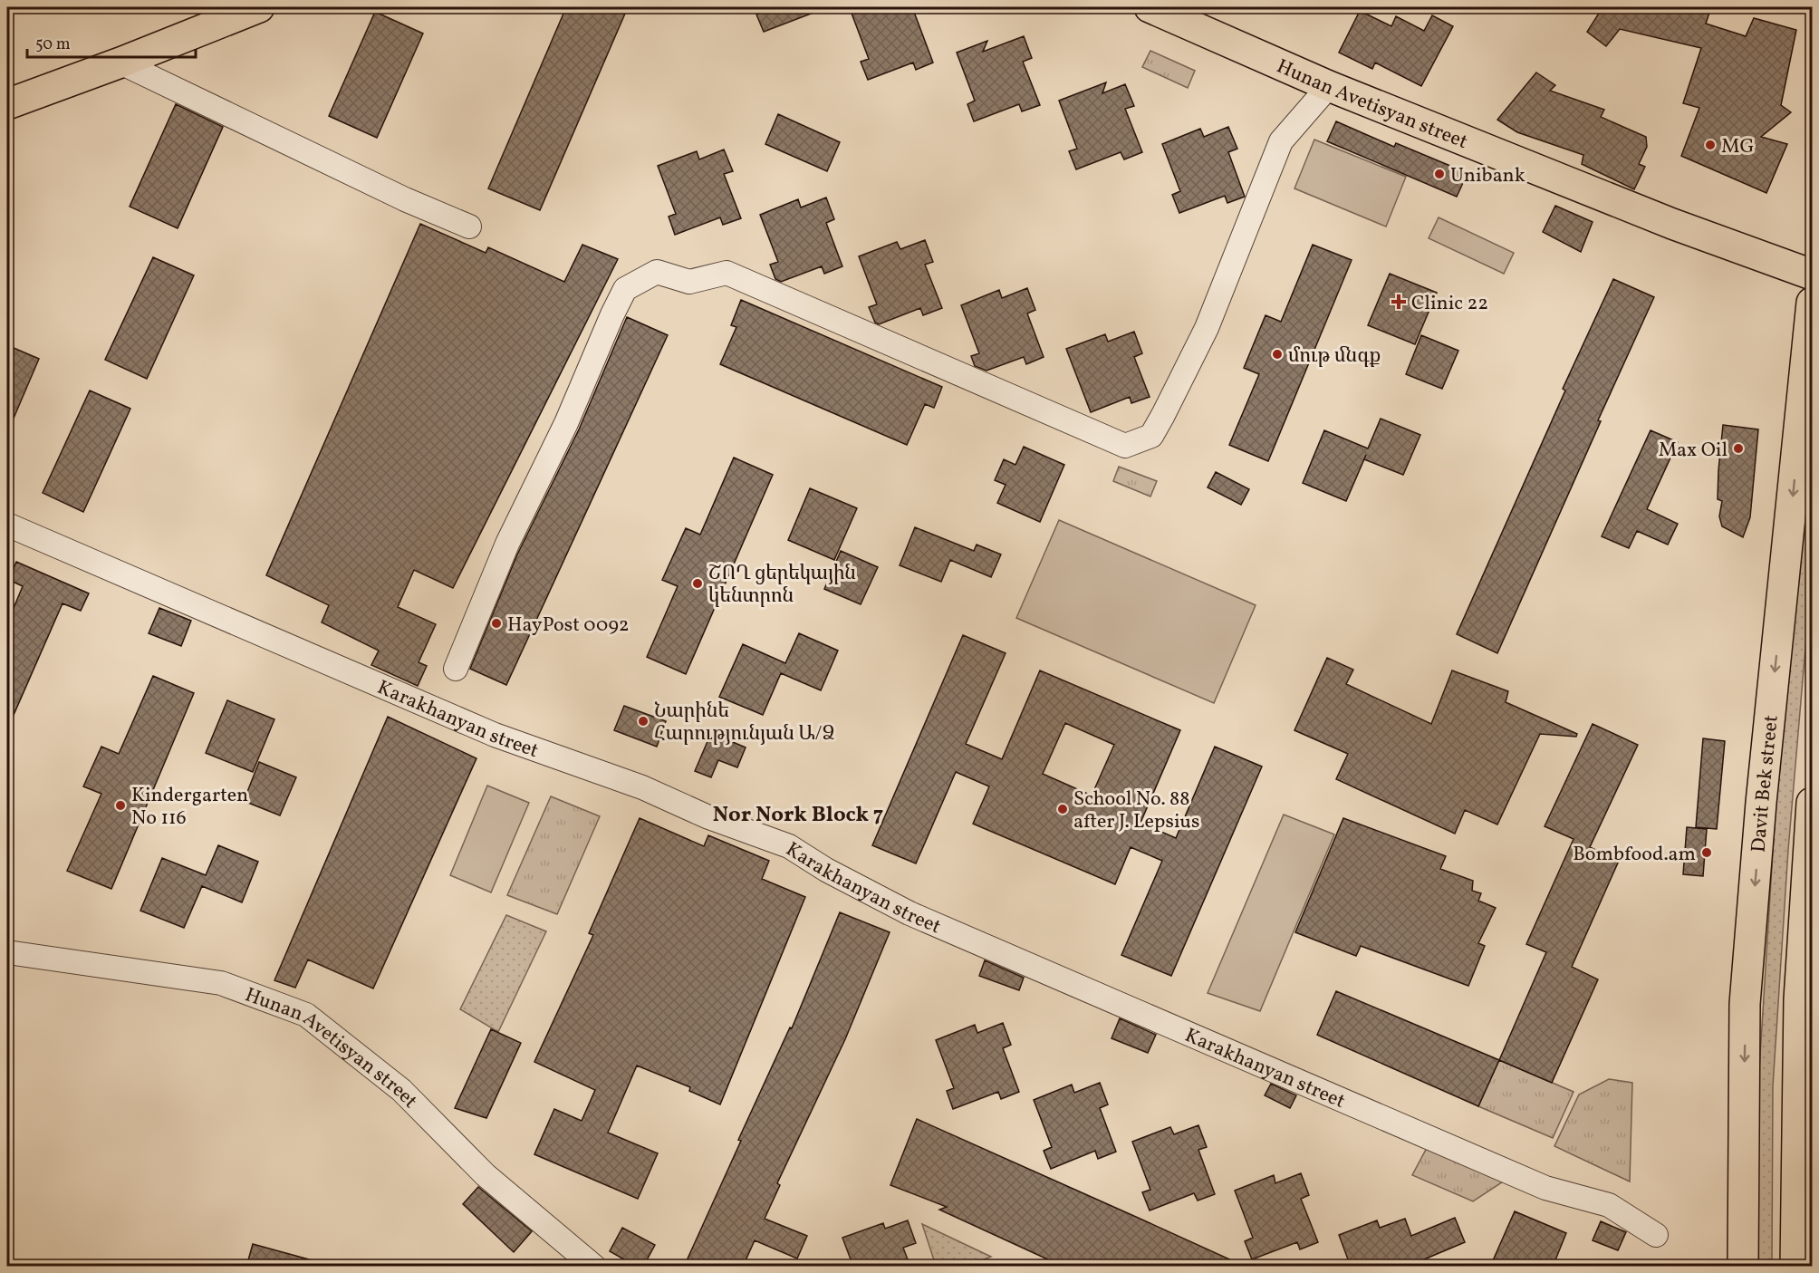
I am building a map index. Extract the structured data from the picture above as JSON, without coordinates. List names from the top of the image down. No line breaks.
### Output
{"streets":{"main road":["Hunan Avetisyan street","Davit Bek street"],"street":["Karakhanyan street"]},"districts":["Nor Nork Block 7"],"places":{"other":["MG","Unibank","մութ մնգք","Max Oil","ՇՈՂ ցերեկային կենտրոն","HayPost 0092","Նարինե Հարությունյան Ա/Ձ","Kindergarten No 116","School No. 88 after J. Lepsius","Bombfood.am"],"health":["Clinic 22"]},"scale_bar":"50 m"}
